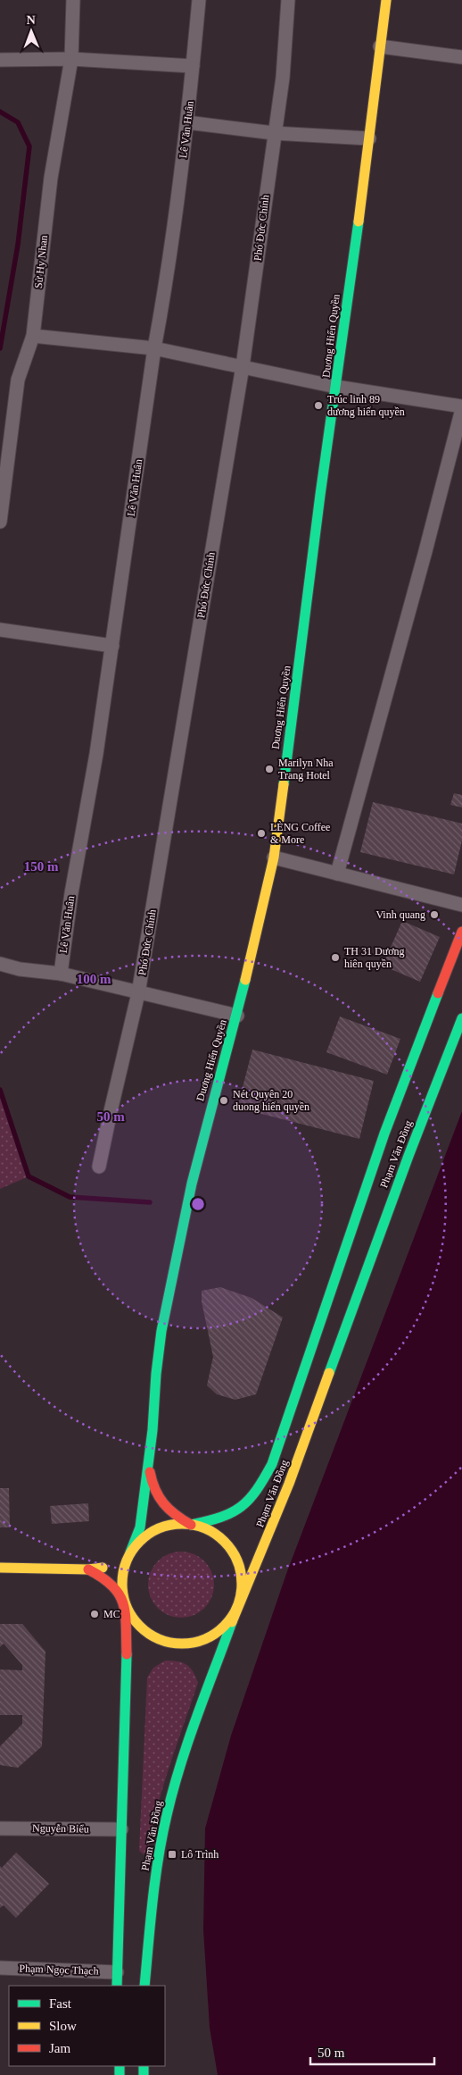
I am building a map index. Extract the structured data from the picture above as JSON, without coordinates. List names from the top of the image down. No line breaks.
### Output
{"streets":{"main road":["Duơng Hiến Quyền","Phạm Văn Đồng"],"street":["Lê Văn Huân","Phó Đức Chính","Sử Hy Nhan","Nguyễn Biểu","Phạm Ngọc Thạch"]},"crossings":[["Duơng Hiến Quyền","Phạm Văn Đồng"]],"places":{"other":["Trúc linh 89 dương hiến quyền","Marilyn Nha Trang Hotel","LÈNG Coffee & More","Vinh quang","TH 31 Dương hiên quyền","Nét Quyên 20 duong hiến quyền","MC"],"transit":["Lô Trình"]},"legend":["Fast","Slow","Jam"],"scale_bar":"50 m","north":"top","rings":["150 m","100 m","50 m"]}
